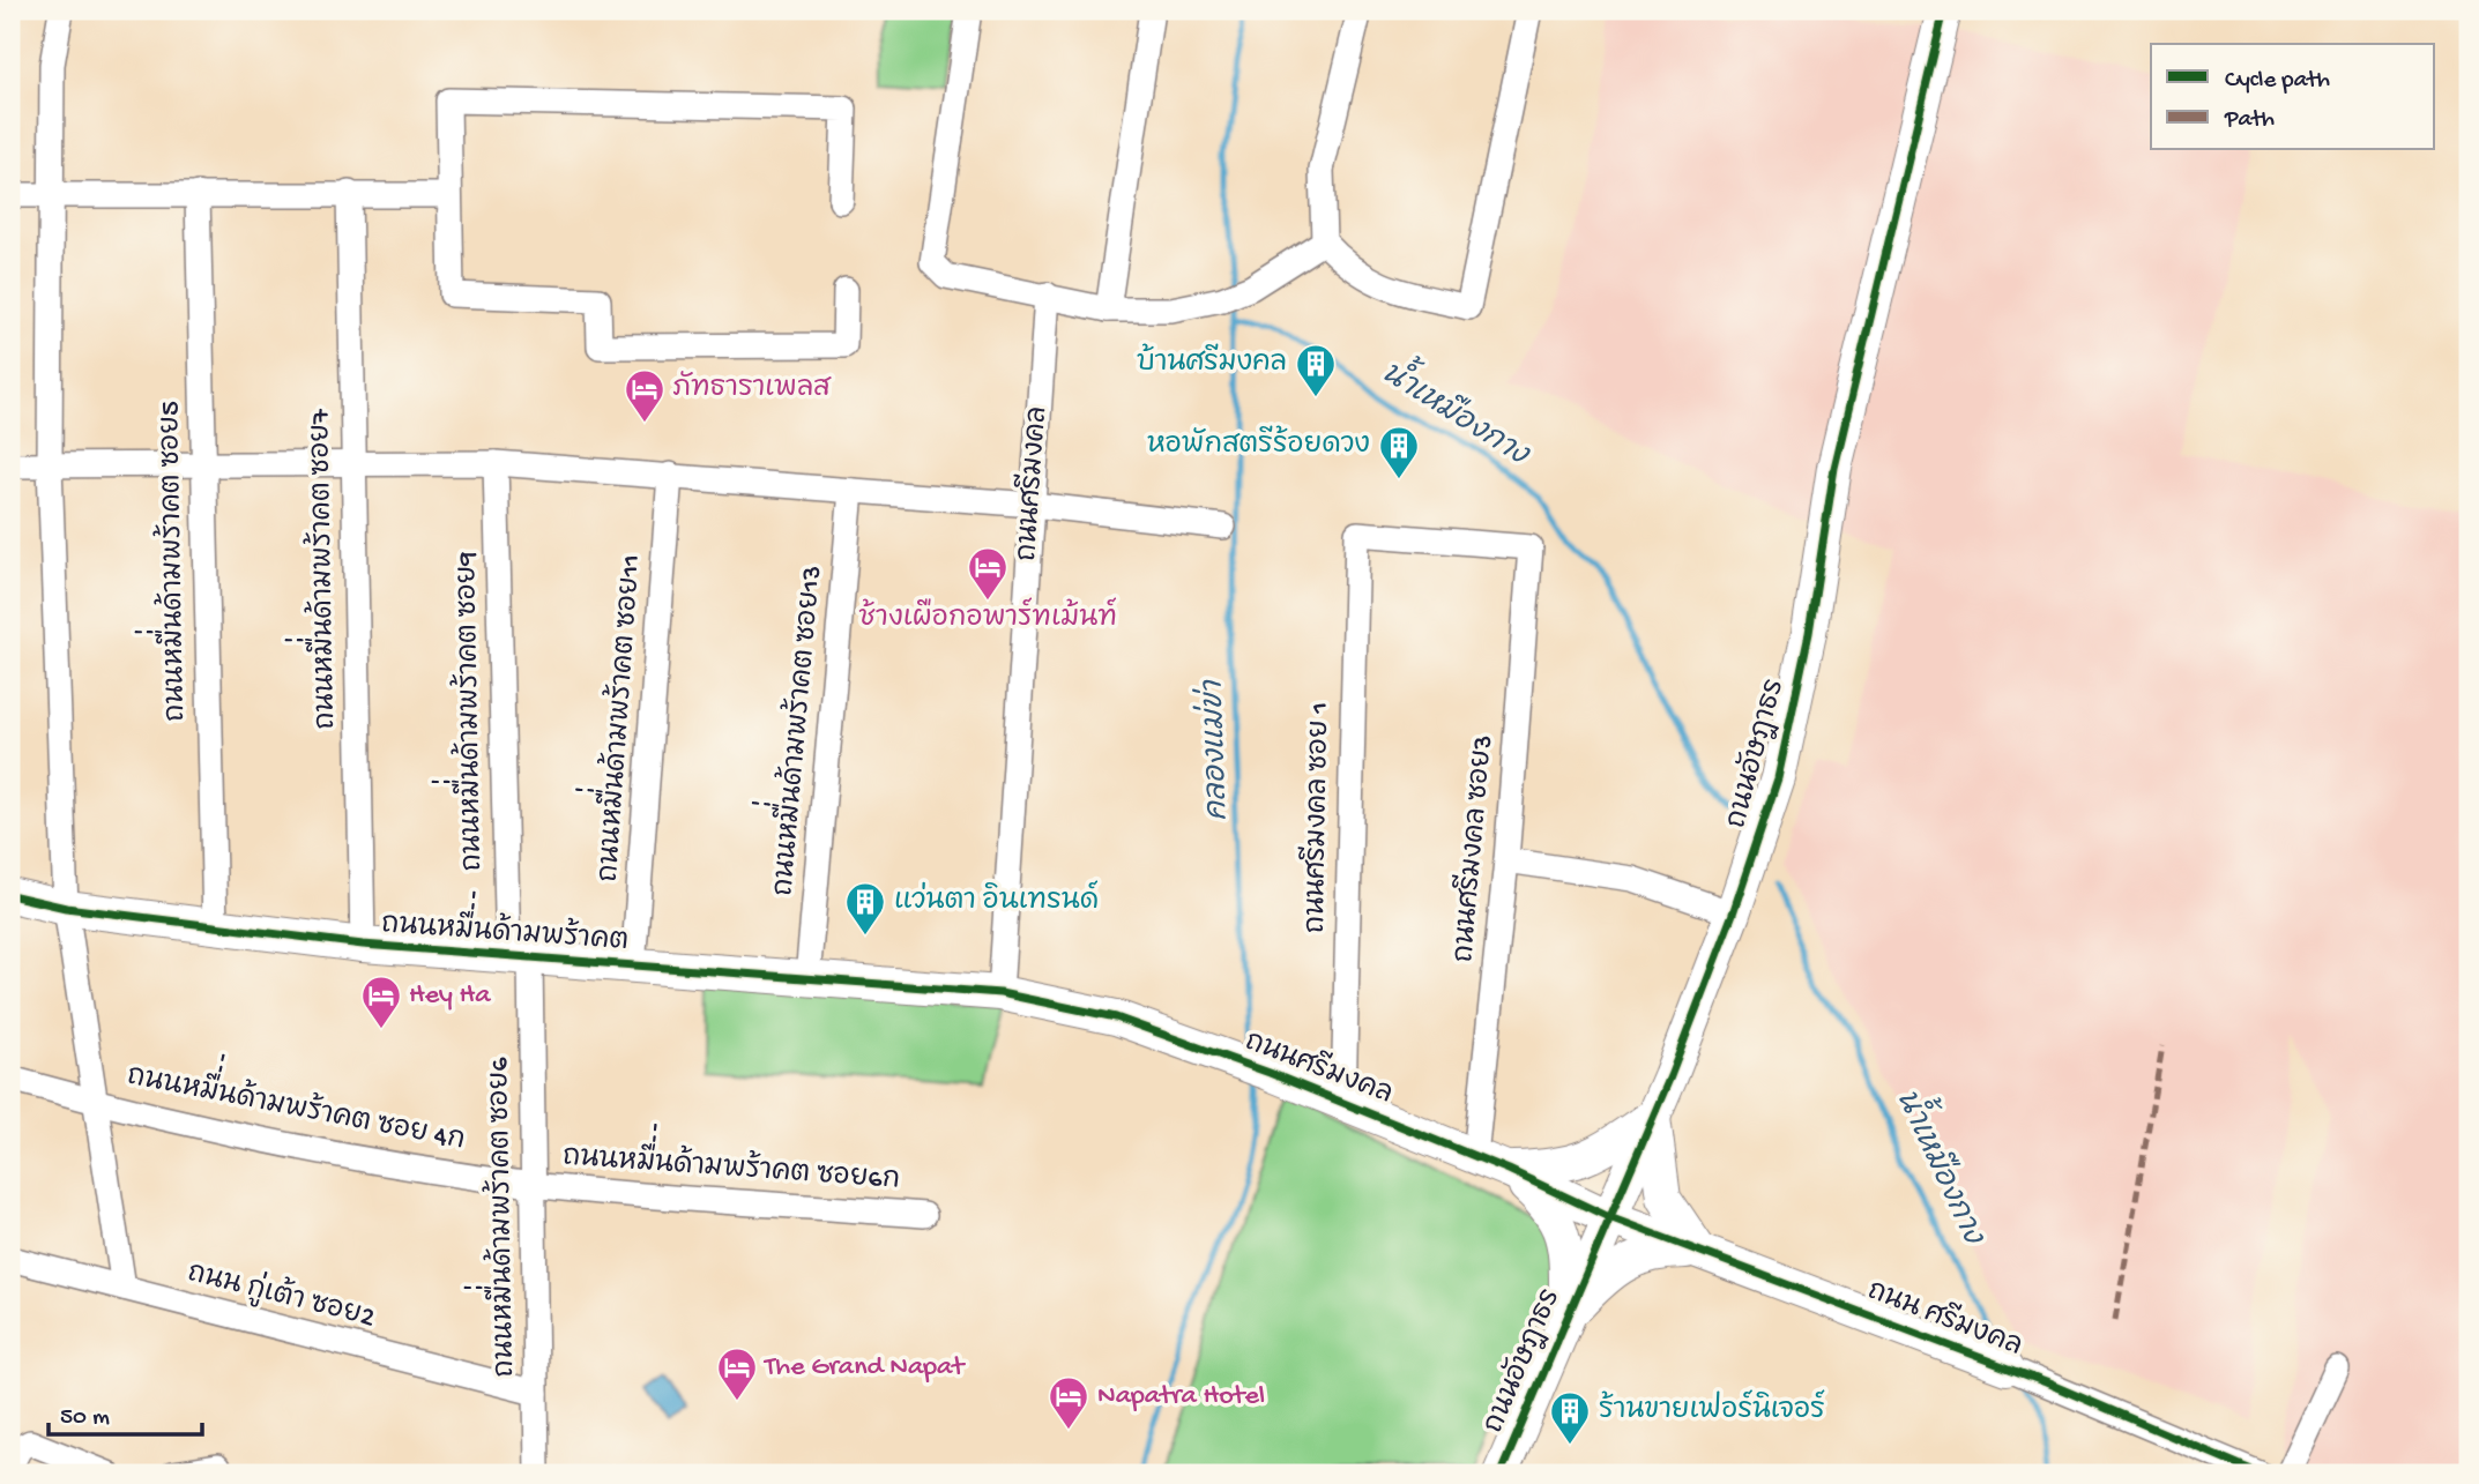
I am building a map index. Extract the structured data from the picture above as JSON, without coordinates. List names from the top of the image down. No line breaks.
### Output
{"streets":{"street":["ถนนศรีมงคล","ถนนหมื่่นด้ามพร้าคต ซอย5","ถนนหมื่่นด้ามพร้าคต ซอย7","ถนนหมื่่นด้ามพร้าคต ซอย9","ถนนหมื่่นด้ามพร้าคต ซอย11","ถนนหมื่่นด้ามพร้าคต ซอย13","ถนนอัษฎาธร","ถนนศรีมงคล ซอย 1","ถนนศรีมงคล ซอย3","ถนนหมื่่นด้ามพร้าคต","ถนนหมื่่นด้ามพร้าคต ซอย 4ก","ถนนหมื่่นด้ามพร้าคต ซอย6ก","ถนนหมื่่นด้ามพร้าคต ซอย6","ถนน กู่เต้า ซอย2","ถนน ศรีมงคล"]},"crossings":[["ถนนศรีมงคล","ถนนอัษฎาธร"],["ถนนศรีมงคล","ถนนศรีมงคล ซอย 1"],["ถนนศรีมงคล","ถนนศรีมงคล ซอย3"],["ถนนศรีมงคล","ถนนหมื่่นด้ามพร้าคต"],["ถนนศรีมงคล","ถนน ศรีมงคล"],["ถนนหมื่่นด้ามพร้าคต ซอย5","ถนนหมื่่นด้ามพร้าคต"],["ถนนหมื่่นด้ามพร้าคต ซอย7","ถนนหมื่่นด้ามพร้าคต"],["ถนนหมื่่นด้ามพร้าคต ซอย9","ถนนหมื่่นด้ามพร้าคต"],["ถนนหมื่่นด้ามพร้าคต ซอย9","ถนนหมื่่นด้ามพร้าคต ซอย6"],["ถนนหมื่่นด้ามพร้าคต ซอย11","ถนนหมื่่นด้ามพร้าคต"],["ถนนหมื่่นด้ามพร้าคต ซอย13","ถนนหมื่่นด้ามพร้าคต"],["ถนนอัษฎาธร","ถนน ศรีมงคล"],["ถนนศรีมงคล ซอย 1","ถนนศรีมงคล ซอย3"],["ถนนหมื่่นด้ามพร้าคต","ถนนหมื่่นด้ามพร้าคต ซอย6"],["ถนนหมื่่นด้ามพร้าคต ซอย 4ก","ถนนหมื่่นด้ามพร้าคต ซอย6ก"],["ถนนหมื่่นด้ามพร้าคต ซอย 4ก","ถนนหมื่่นด้ามพร้าคต ซอย6"],["ถนนหมื่่นด้ามพร้าคต ซอย6ก","ถนนหมื่่นด้ามพร้าคต ซอย6"],["ถนนหมื่่นด้ามพร้าคต ซอย6","ถนน กู่เต้า ซอย2"]],"water":["น้ำเหมืองกาง","คลองแม่ข่า"],"places":{"building":["บ้านศรีมงคล","หอพักสตรีร้อยดวง","แว่นตา อินเทรนด์","ร้านขายเฟอร์นิเจอร์"],"hotel":["ภัทธาราเพลส","ช้างเผือกอพาร์ทเม้นท์","Hey Ha","The Grand Napat","Napatra Hotel"]},"legend":["Cycle path","Path"],"scale_bar":"50 m"}
